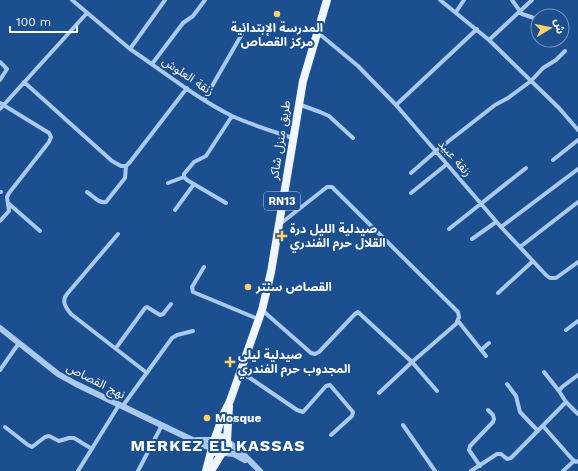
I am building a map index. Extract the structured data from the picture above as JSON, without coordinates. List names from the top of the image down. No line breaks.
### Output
{"streets":{"main road":["طريق منزل شاكر","RN13"],"street":["زنقة العلوش","زنقة عبيد","نهج القصاص"]},"crossings":[["زنقة العلوش","طريق منزل شاكر"],["طريق منزل شاكر","زنقة عبيد"],["طريق منزل شاكر","RN13"],["طريق منزل شاكر","نهج القصاص"],["RN13","نهج القصاص"]],"districts":["MERKEZ EL KASSAS"],"places":{"other":["المدرسة الإبتدائية مركز القصاص","القصاص سنتر","Mosque"],"health":["صيدلية الليل درة القلال حرم الفندري","صيدلية ليلى المجدوب حرم الفندري"]},"scale_bar":"100 m","north":"right"}
